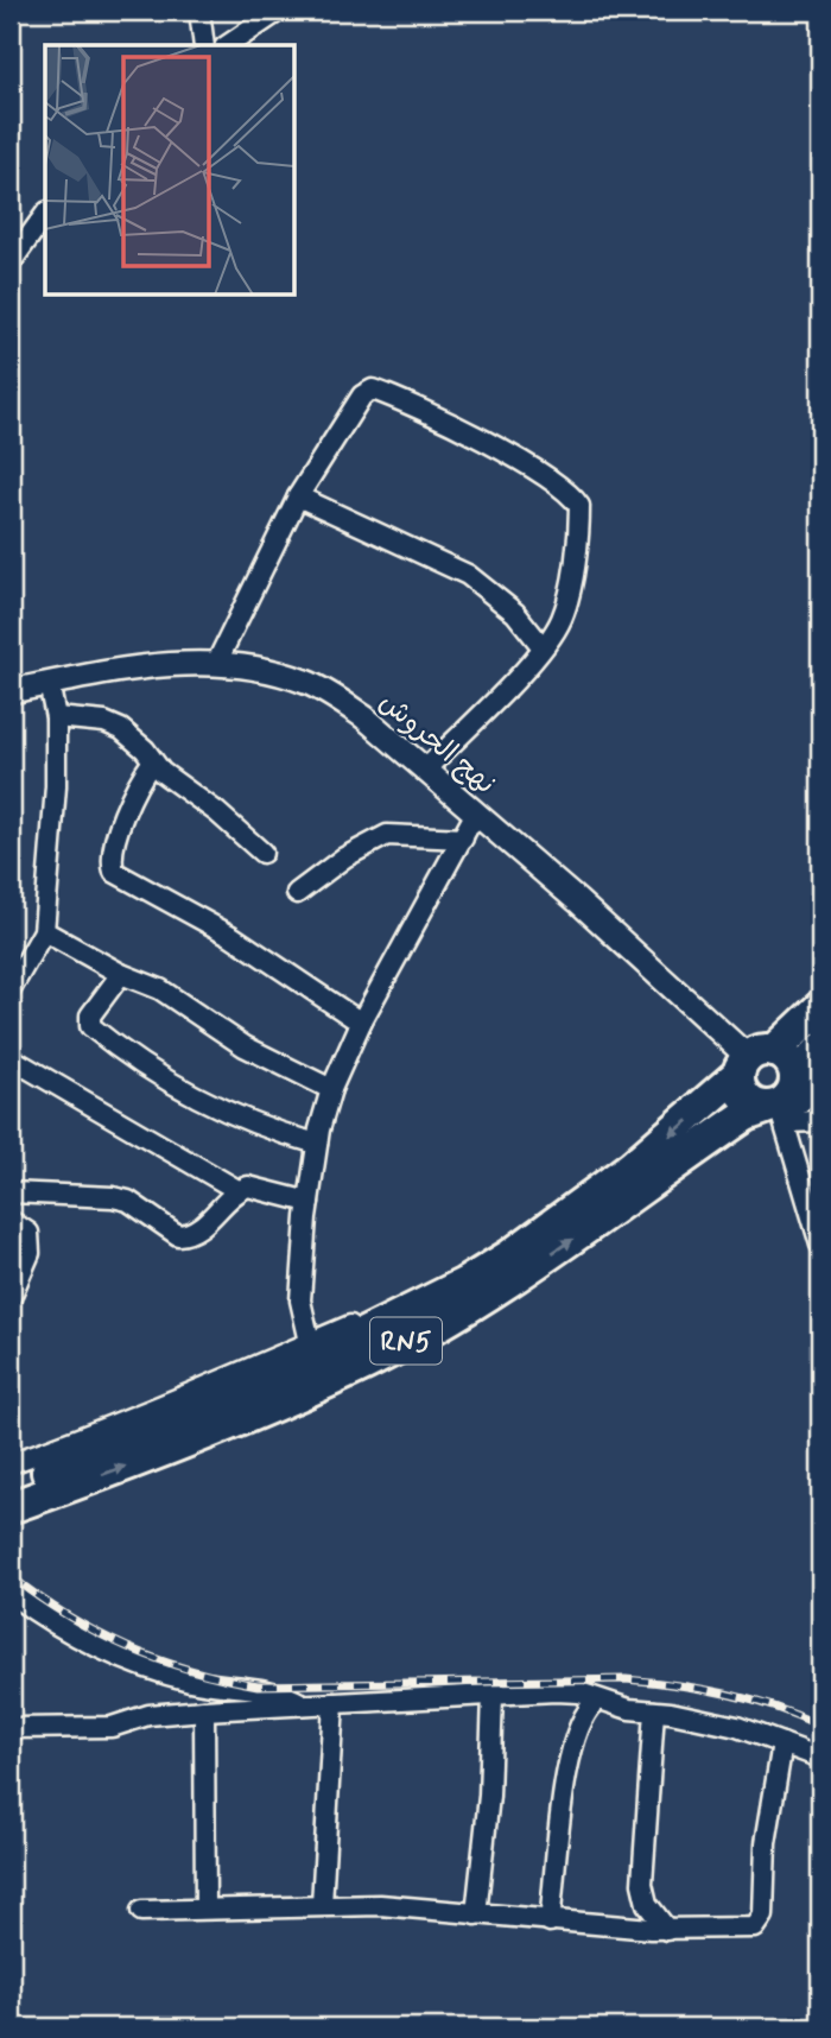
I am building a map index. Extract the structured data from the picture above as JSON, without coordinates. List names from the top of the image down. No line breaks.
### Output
{"streets":{"main road":["RN5"],"street":["نهج الحروش"]},"crossings":[["نهج الحروش","RN5"]]}
